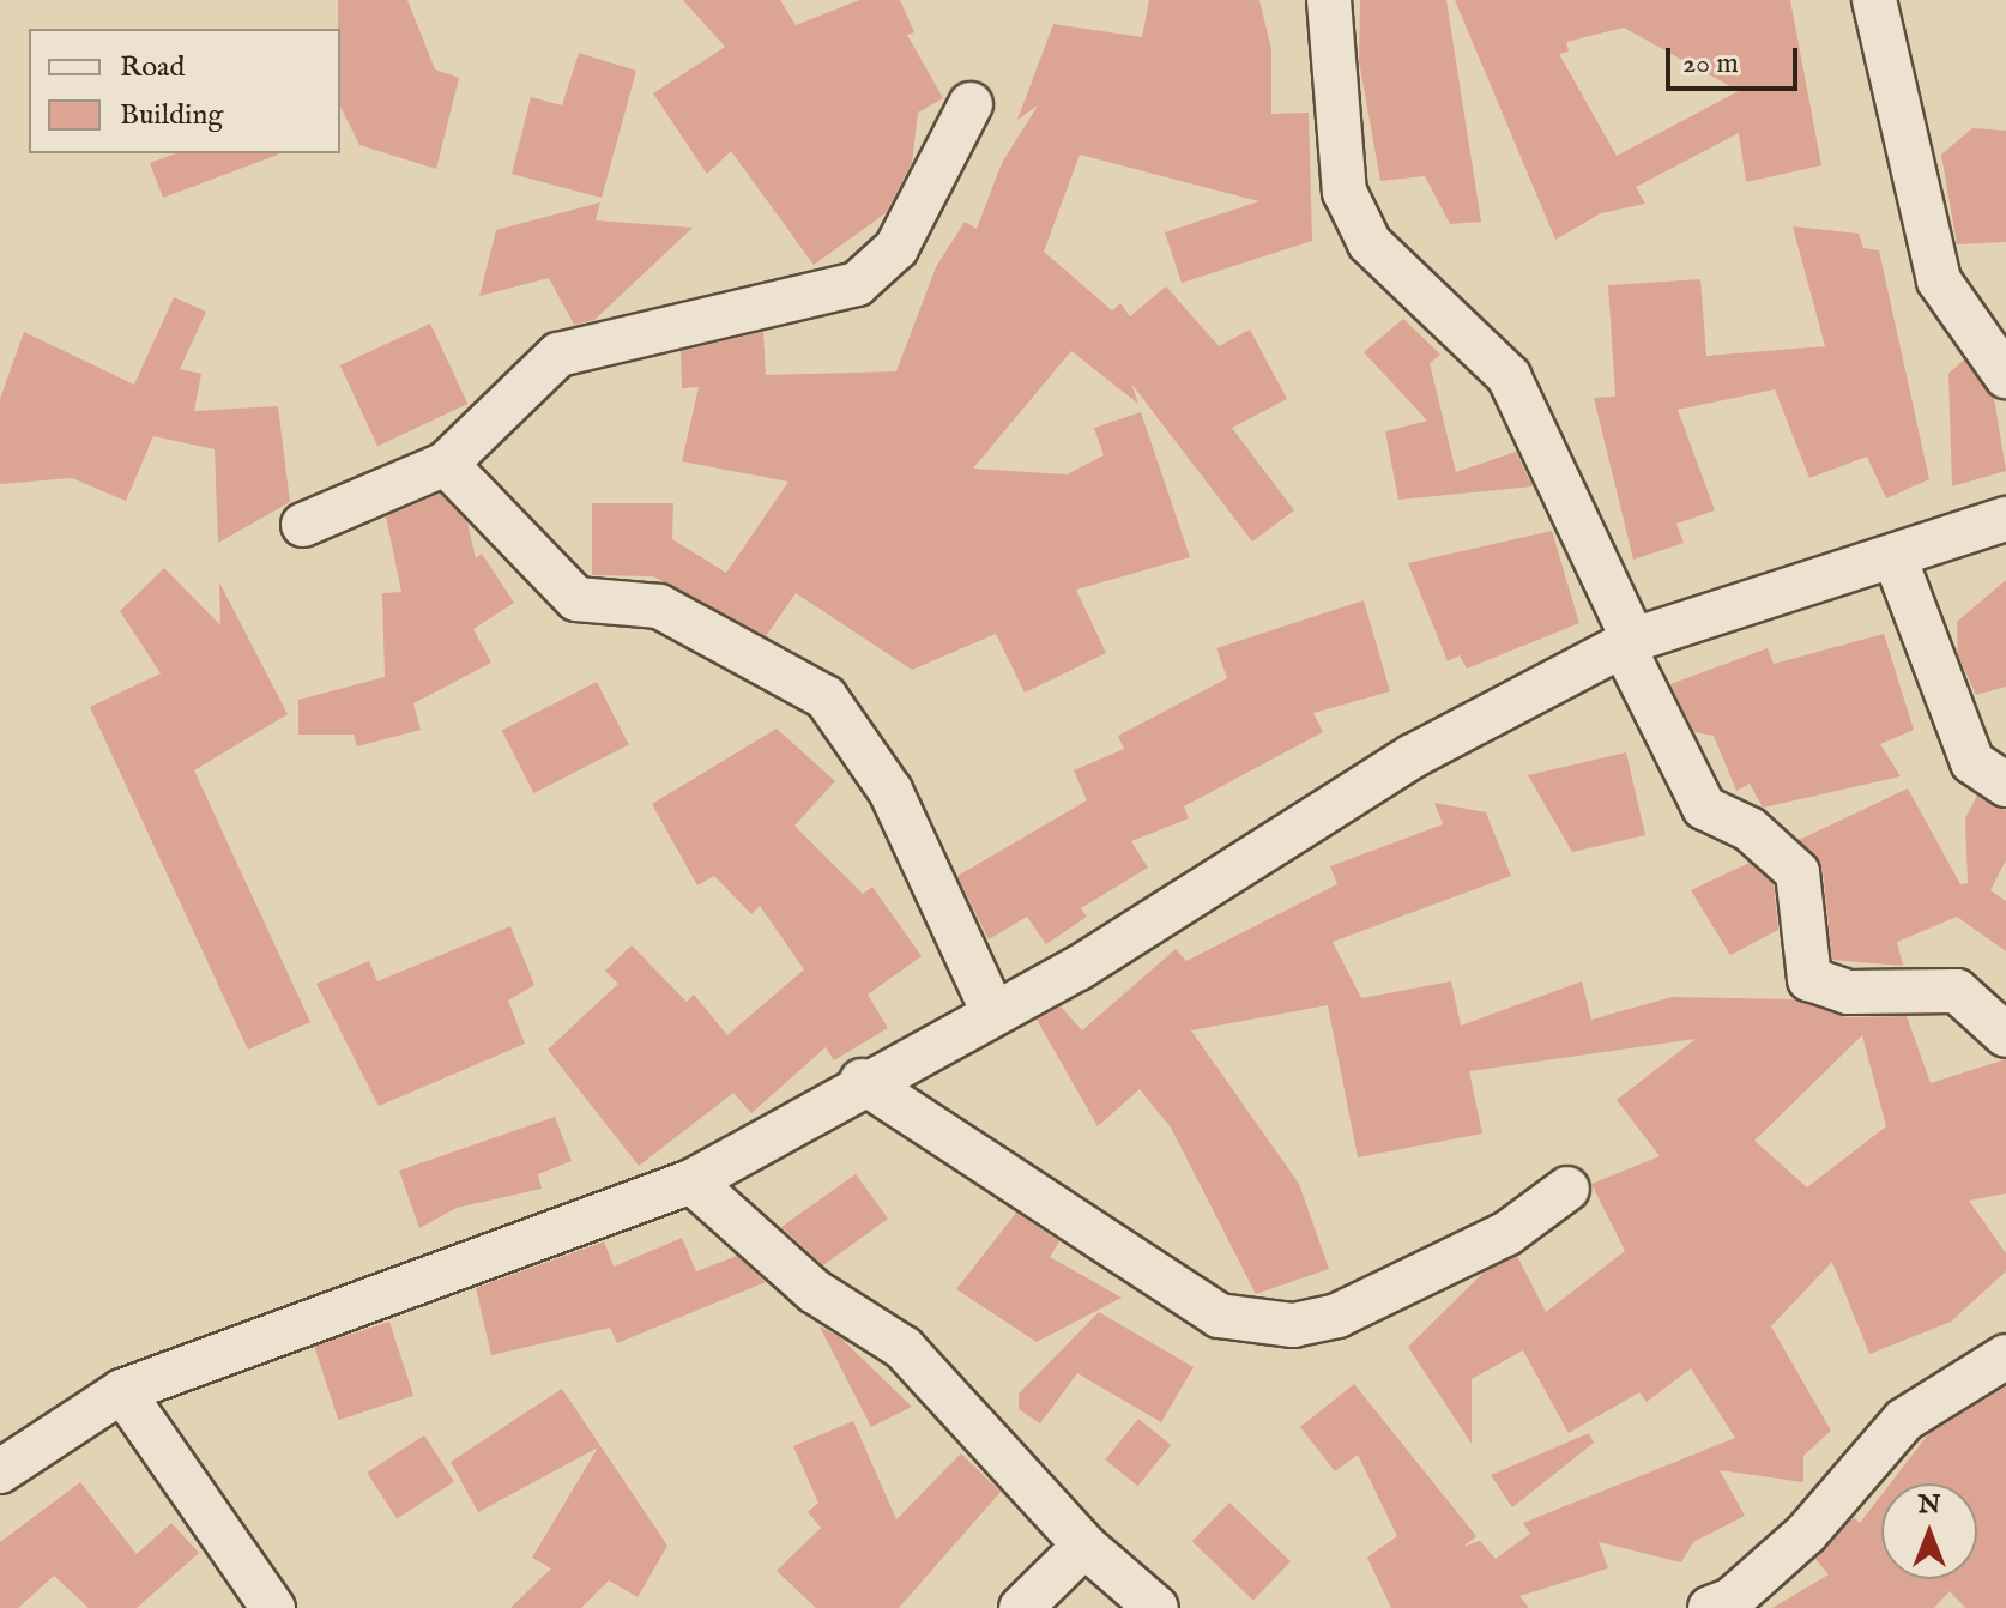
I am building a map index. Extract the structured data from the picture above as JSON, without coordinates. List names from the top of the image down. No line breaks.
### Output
{"legend":["Road","Building"],"scale_bar":"20 m","north":"top"}
